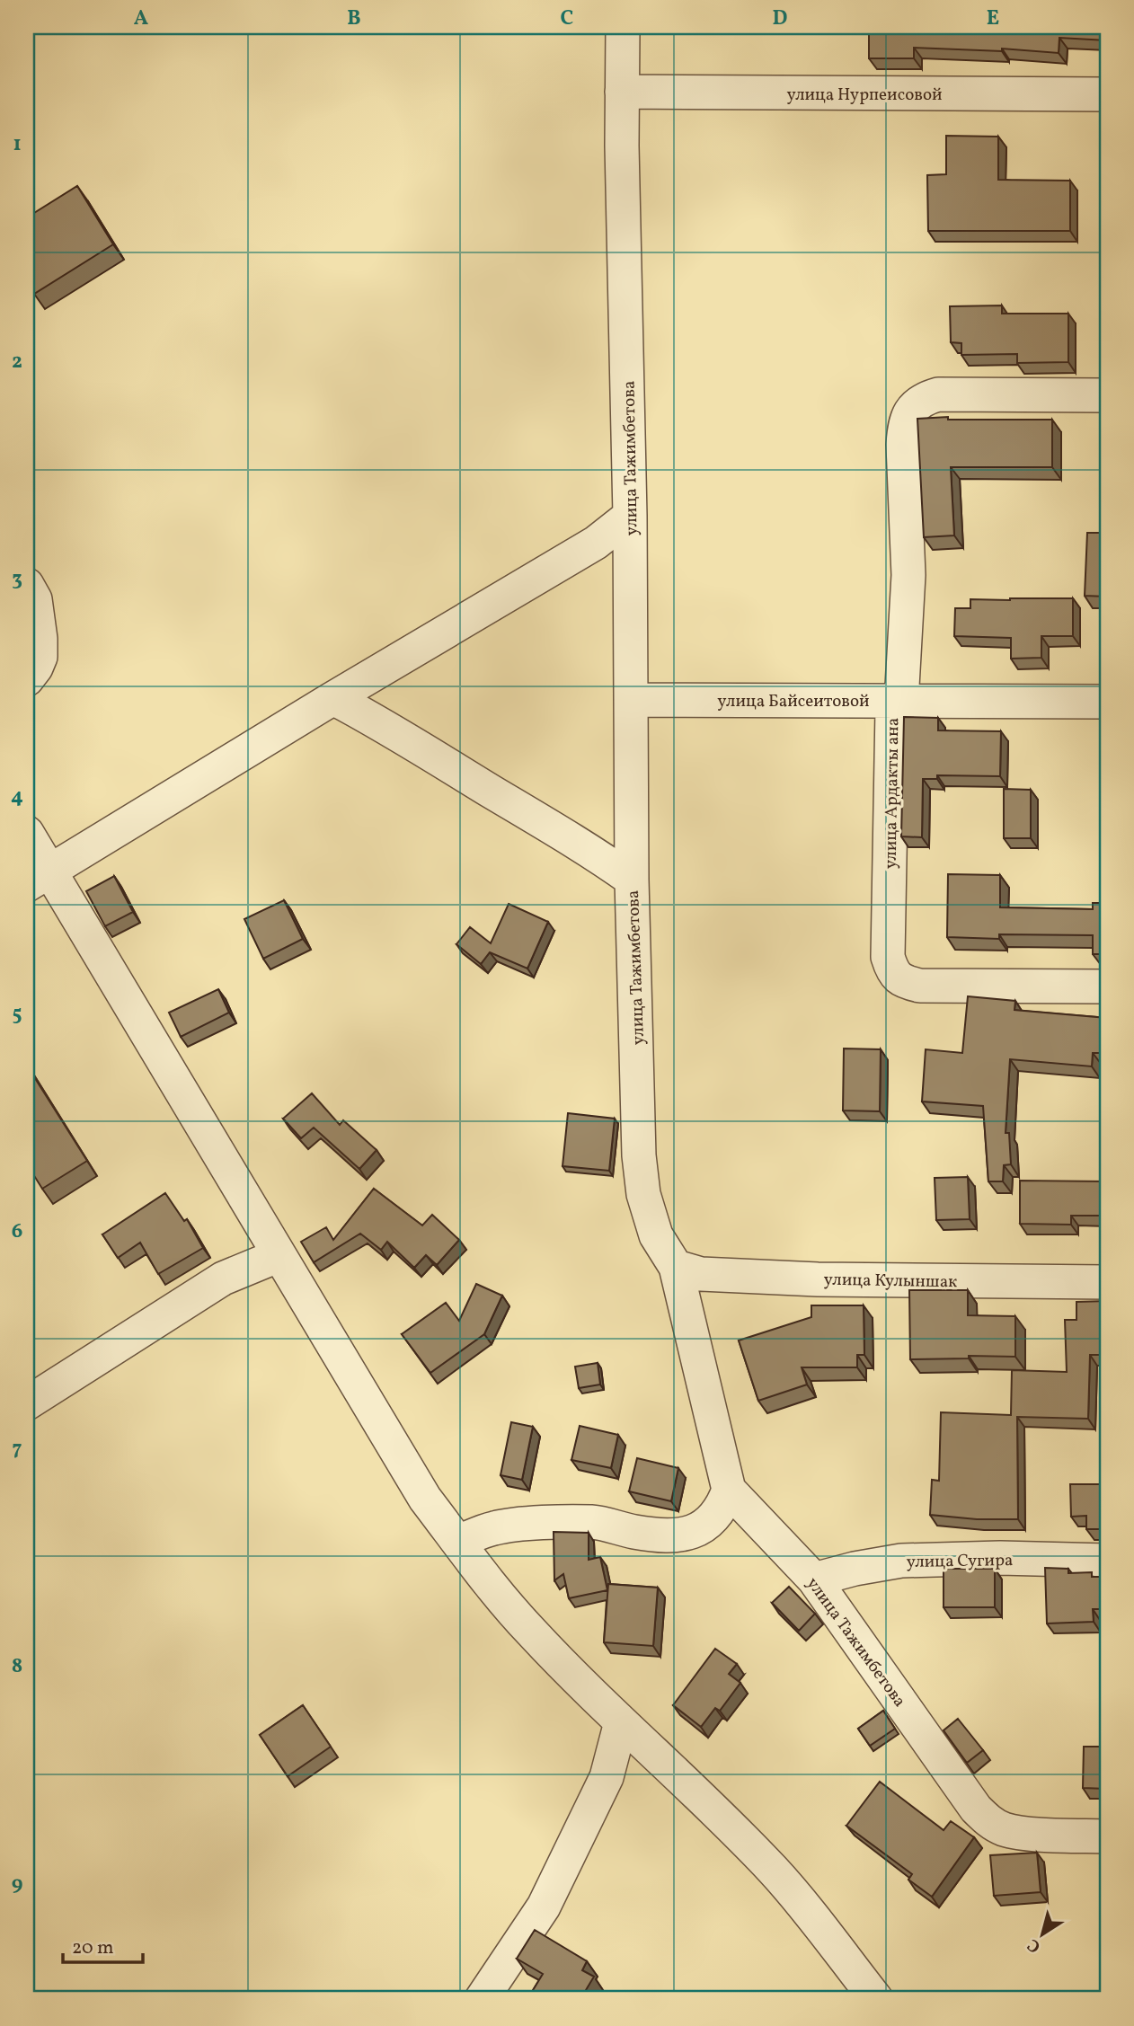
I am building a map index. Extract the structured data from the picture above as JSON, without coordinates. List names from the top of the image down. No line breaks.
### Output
{"streets":{"street":["улица Нурпеисовой","улица Тажимбетова","улица Байсеитовой","улица Ардакты ана","улица Кулыншак","улица Сугира"]},"crossings":[["улица Нурпеисовой","улица Тажимбетова"],["улица Тажимбетова","улица Байсеитовой"],["улица Тажимбетова","улица Кулыншак"],["улица Тажимбетова","улица Сугира"],["улица Байсеитовой","улица Ардакты ана"]],"scale_bar":"20 m","north":"bottom left","grid":{"columns":["A","B","C","D","E"],"rows":["1","2","3","4","5","6","7","8","9"]}}
